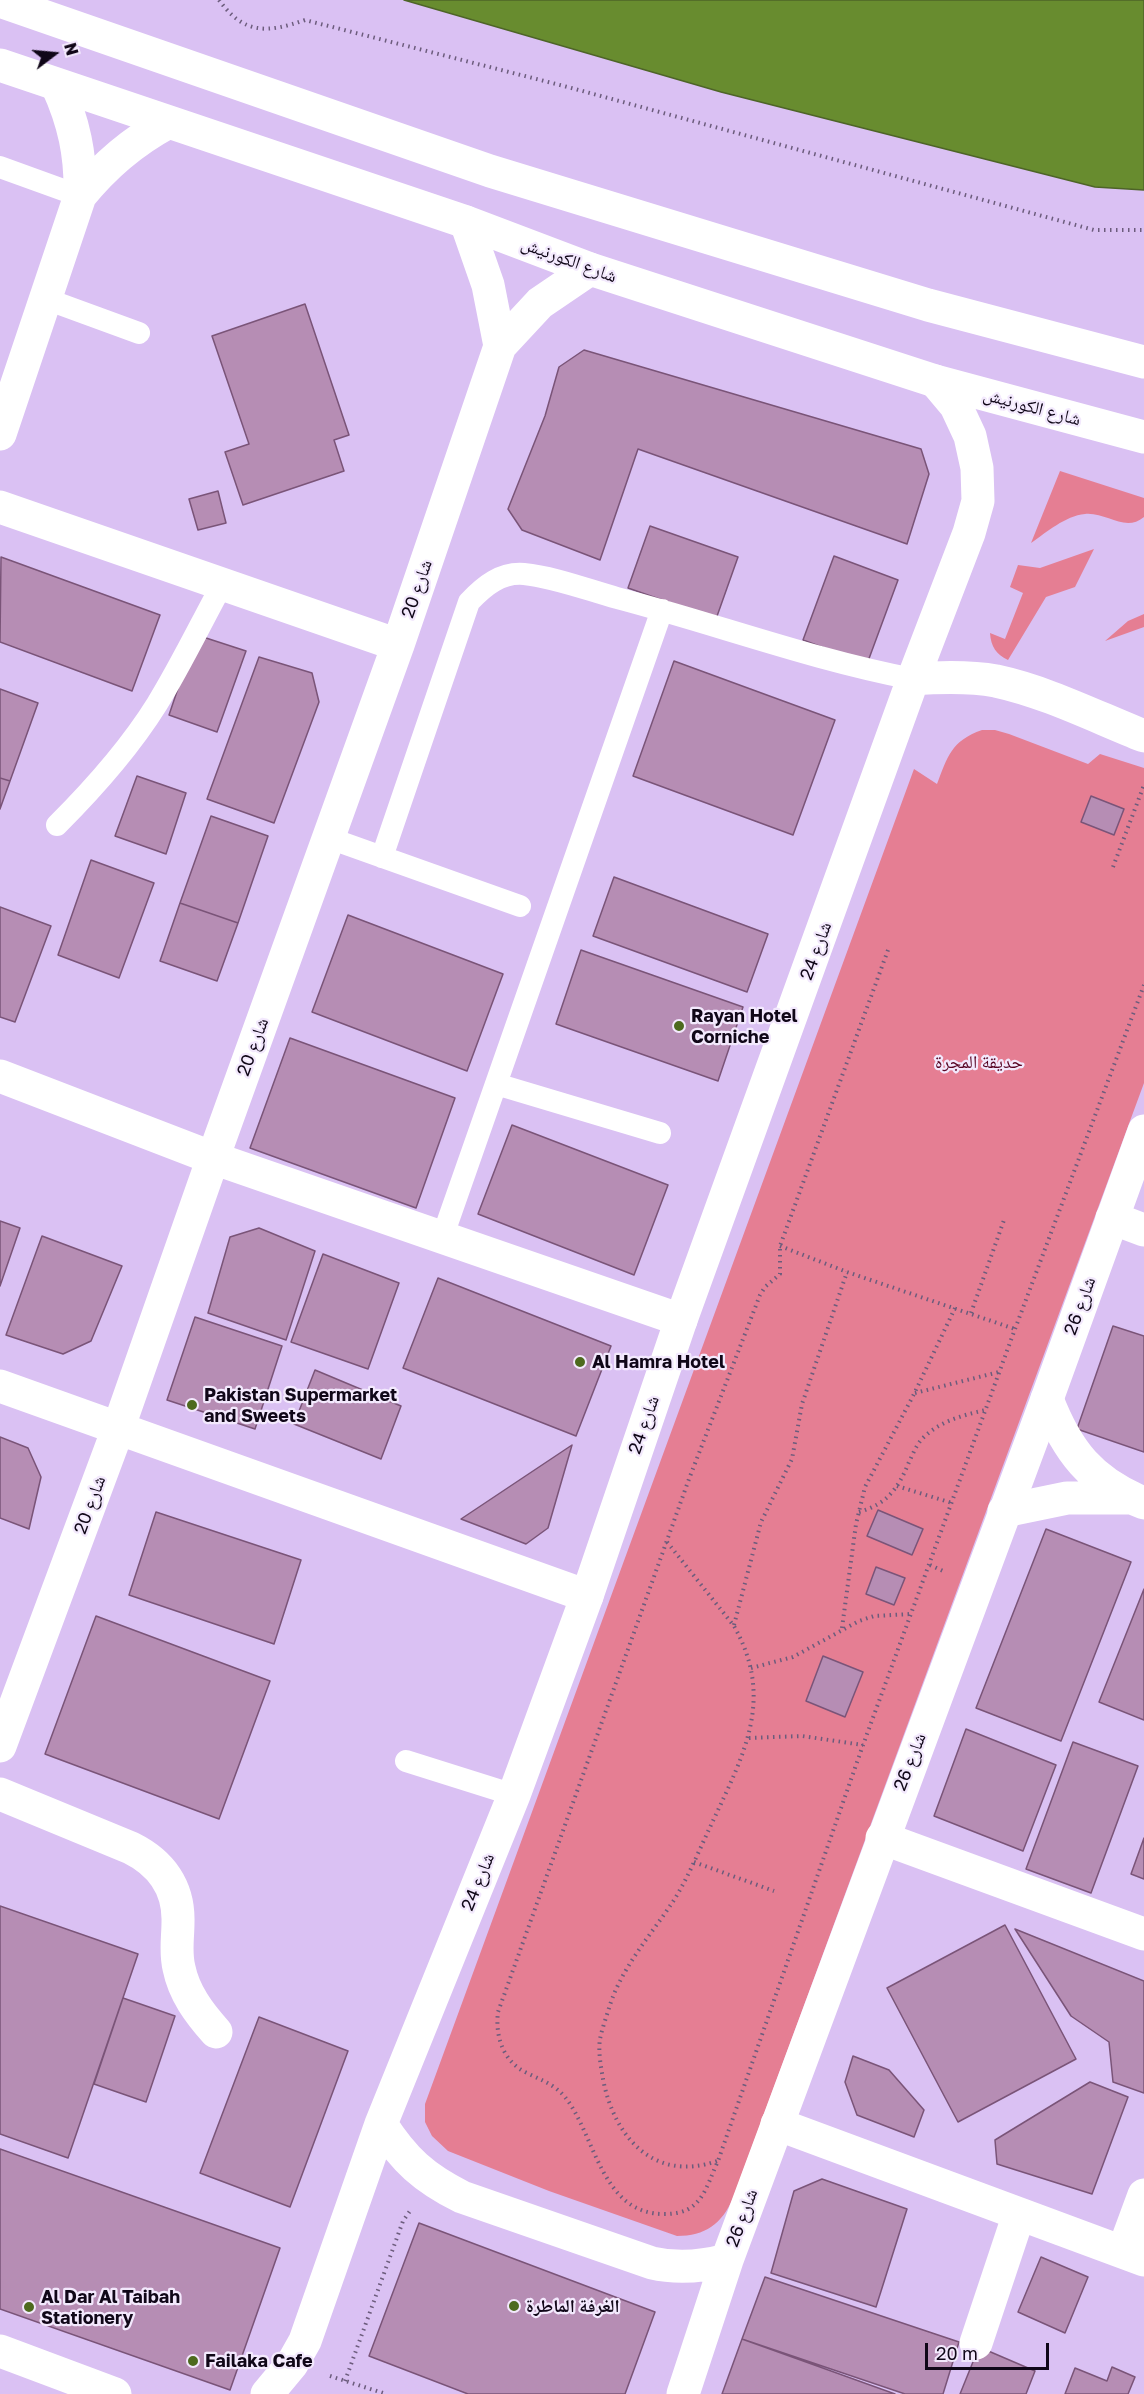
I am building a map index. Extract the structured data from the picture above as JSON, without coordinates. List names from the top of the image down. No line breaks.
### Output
{"streets":{"street":["شارع الكورنيش","شارع 20","شارع 24","شارع 26"]},"crossings":[["شارع الكورنيش","شارع 20"],["شارع الكورنيش","شارع 24"]],"parks":["حديقة المجرة"],"places":["Rayan Hotel Corniche","Al Hamra Hotel","Pakistan Supermarket and Sweets","الغرفة الماطرة","Al Dar Al Taibah Stationery","Failaka Cafe"],"scale_bar":"20 m","north":"right"}
